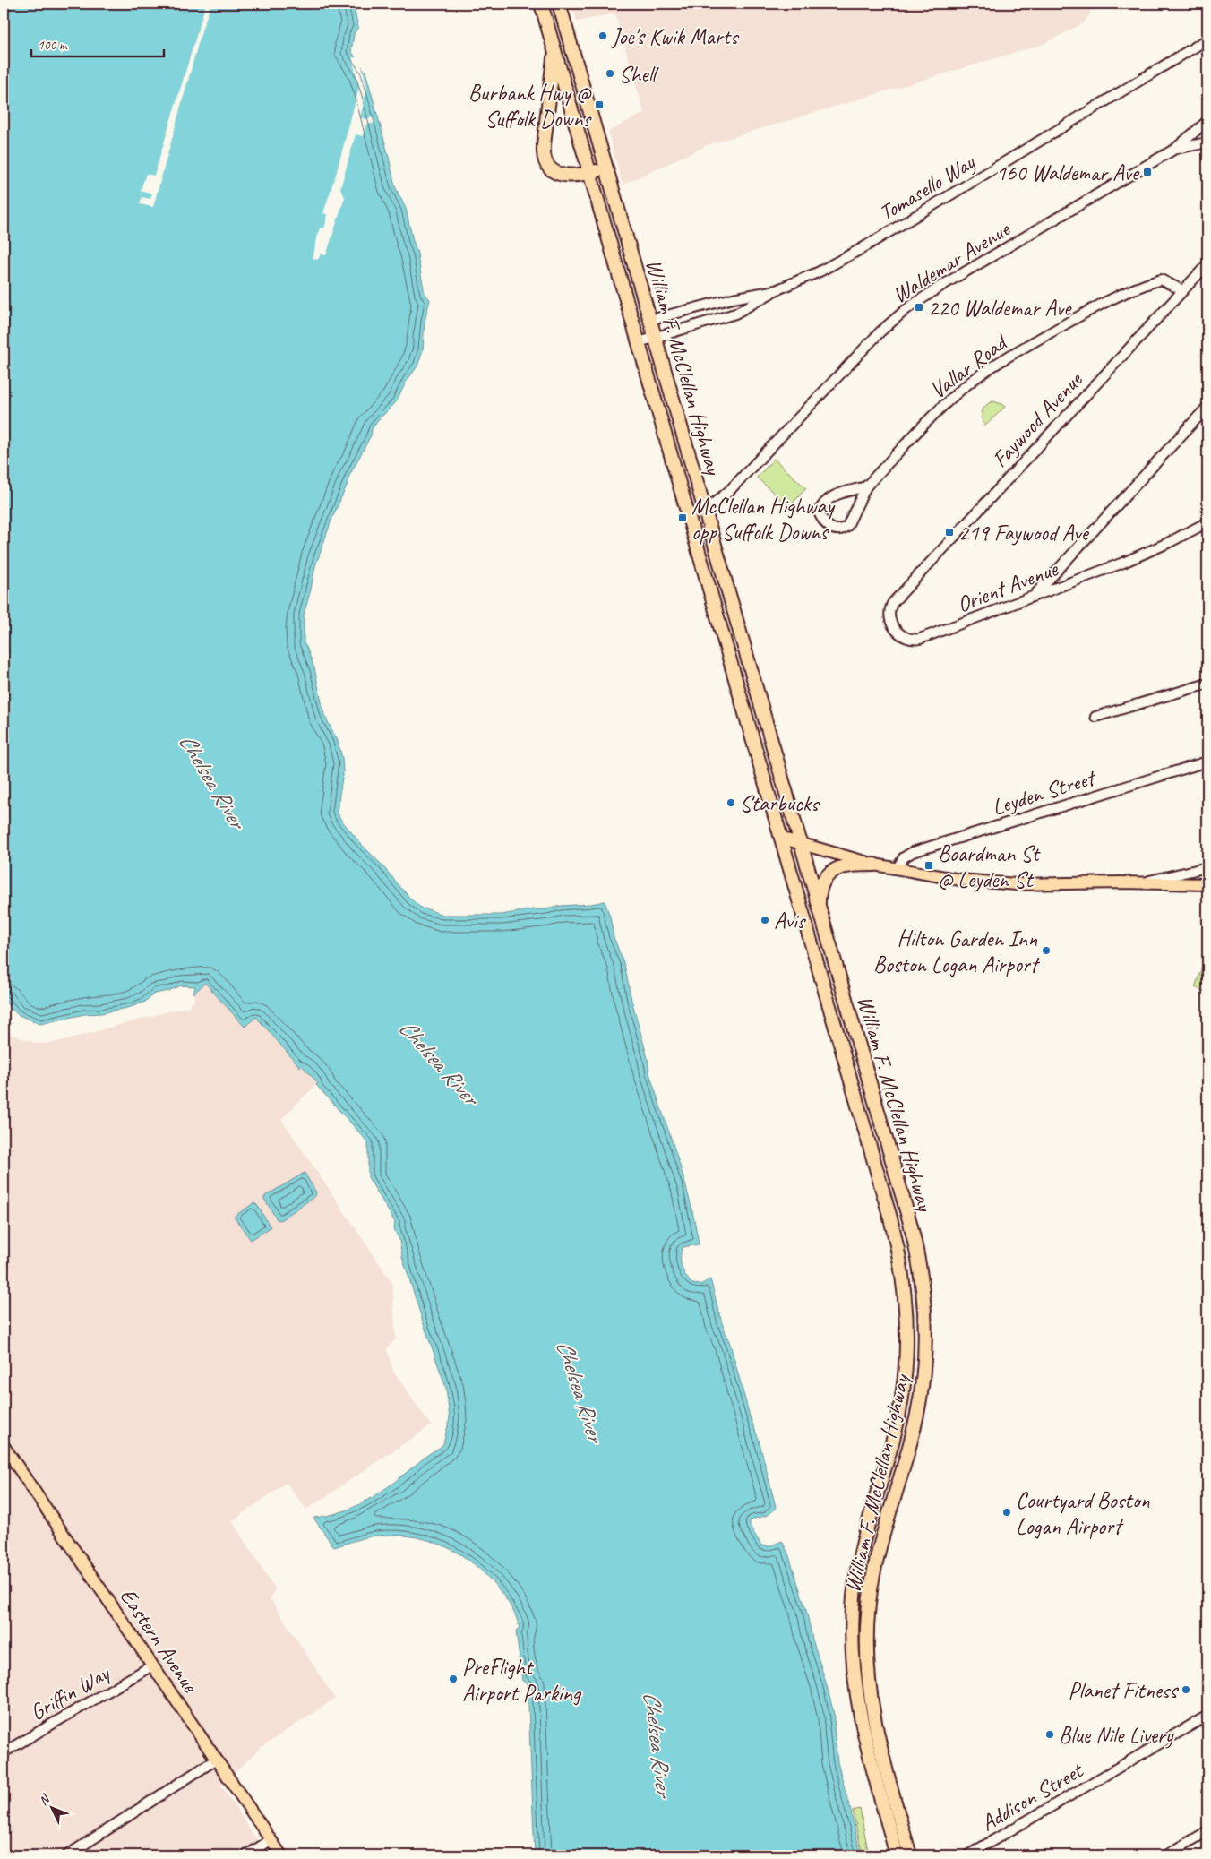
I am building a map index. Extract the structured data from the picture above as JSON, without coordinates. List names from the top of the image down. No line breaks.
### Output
{"streets":{"highway":["William F. McClellan Highway"],"main road":["Eastern Avenue"],"street":["Tomasello Way","Waldemar Avenue","Vallar Road","Faywood Avenue","Orient Avenue","Leyden Street","Griffin Way","Addison Street"]},"crossings":[["Tomasello Way","William F. McClellan Highway"],["Waldemar Avenue","William F. McClellan Highway"],["Vallar Road","Faywood Avenue"],["Faywood Avenue","Orient Avenue"],["Eastern Avenue","Griffin Way"]],"water":["Chelsea River"],"places":{"other":["Joe's Kwik Marts","Shell","Starbucks","Avis","Hilton Garden Inn Boston Logan Airport","Courtyard Boston Logan Airport","PreFlight Airport Parking","Planet Fitness","Blue Nile Livery"],"transit":["Burbank Hwy @ Suffolk Downs","160 Waldemar Ave","220 Waldemar Ave","McClellan Highway opp Suffolk Downs","219 Faywood Ave","Boardman St @ Leyden St"]},"scale_bar":"100 m","north":"top left"}
